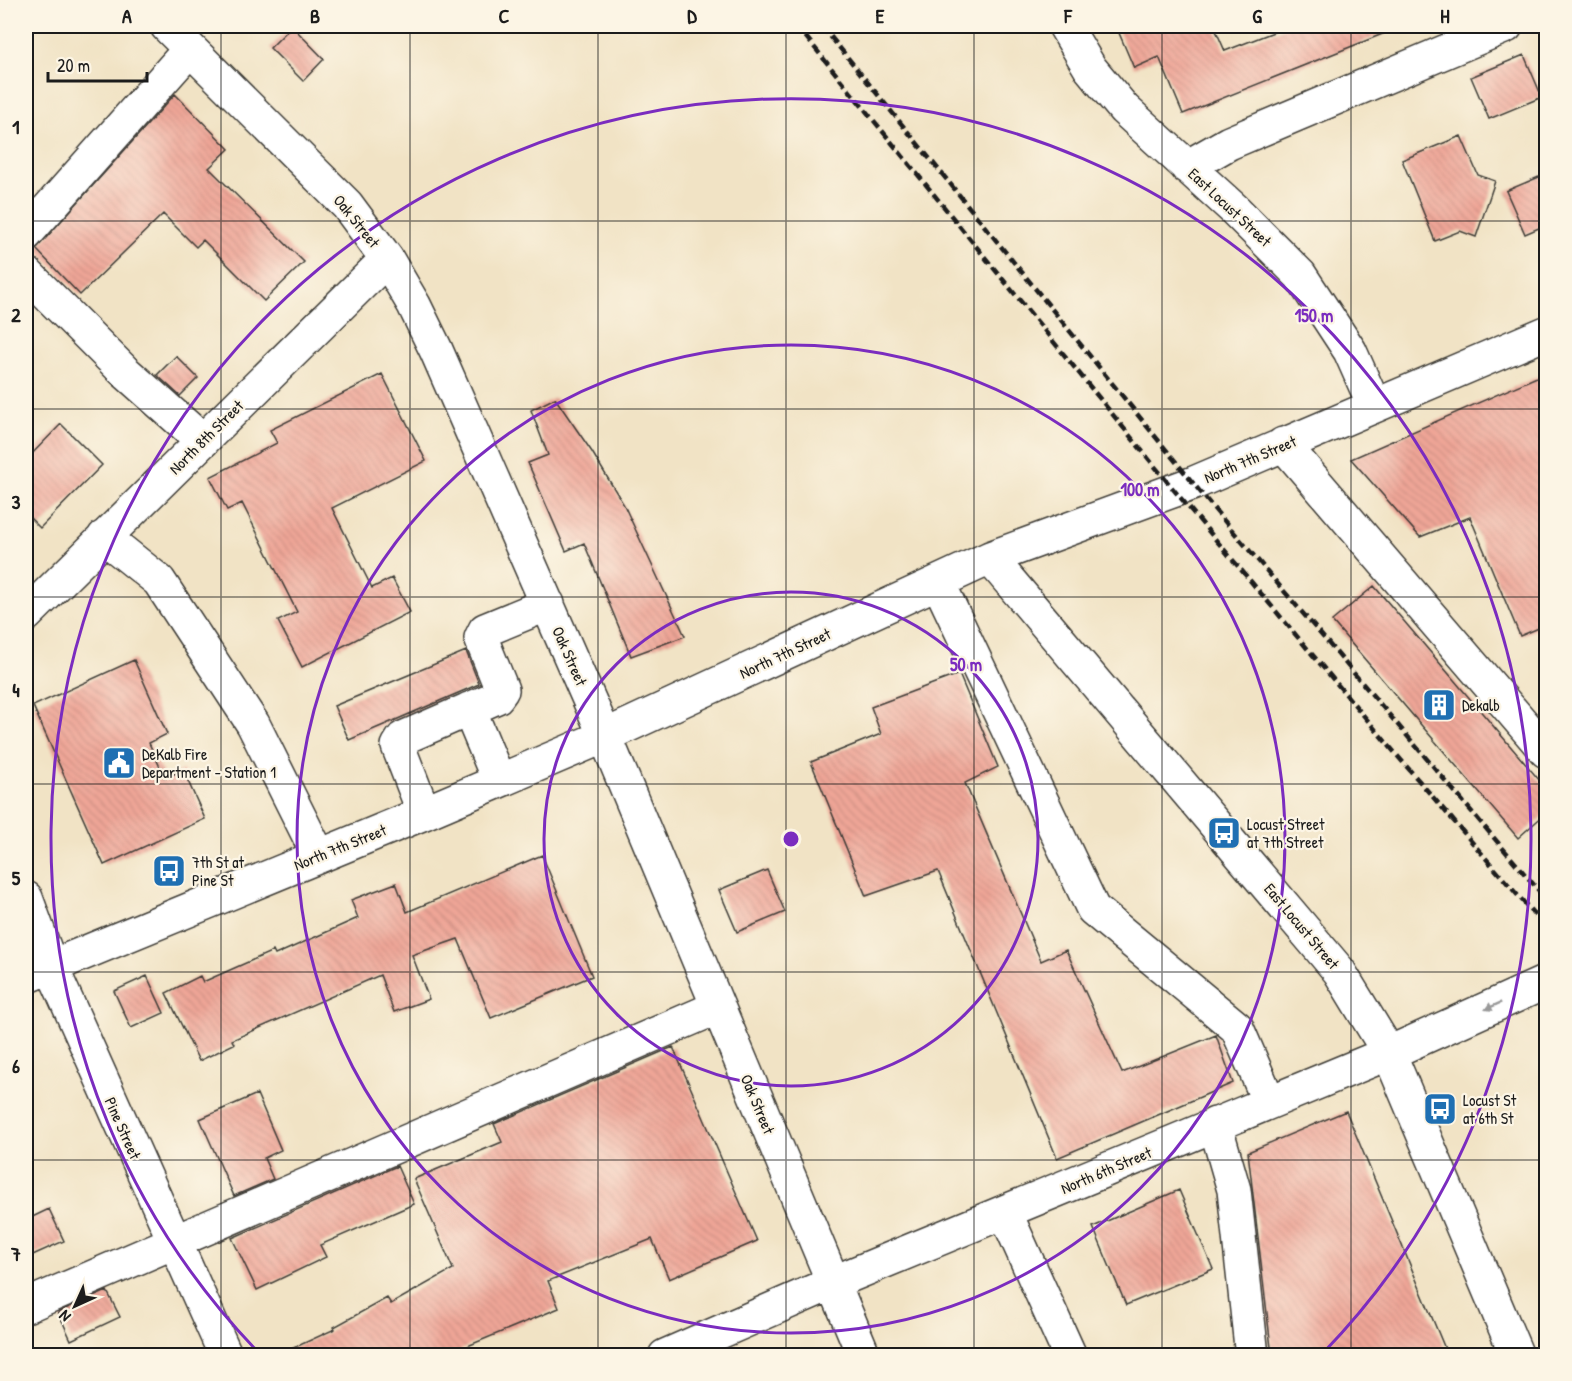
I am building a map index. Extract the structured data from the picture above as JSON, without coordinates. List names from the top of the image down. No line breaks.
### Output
{"streets":{"street":["East Locust Street","Oak Street","North 8th Street","North 7th Street","Pine Street","North 6th Street"]},"crossings":[["East Locust Street","North 7th Street"],["East Locust Street","North 6th Street"],["Oak Street","North 8th Street"],["Oak Street","North 7th Street"],["Oak Street","North 6th Street"],["North 7th Street","Pine Street"]],"places":{"building":["Dekalb"],"public building":["DeKalb Fire Department - Station 1"],"bus stop":["Locust Street at 7th Street","7th St at Pine St","Locust St at 6th St"]},"scale_bar":"20 m","north":"bottom left","grid":{"columns":["A","B","C","D","E","F","G","H"],"rows":["1","2","3","4","5","6","7"]},"rings":["150 m","100 m","50 m"]}
